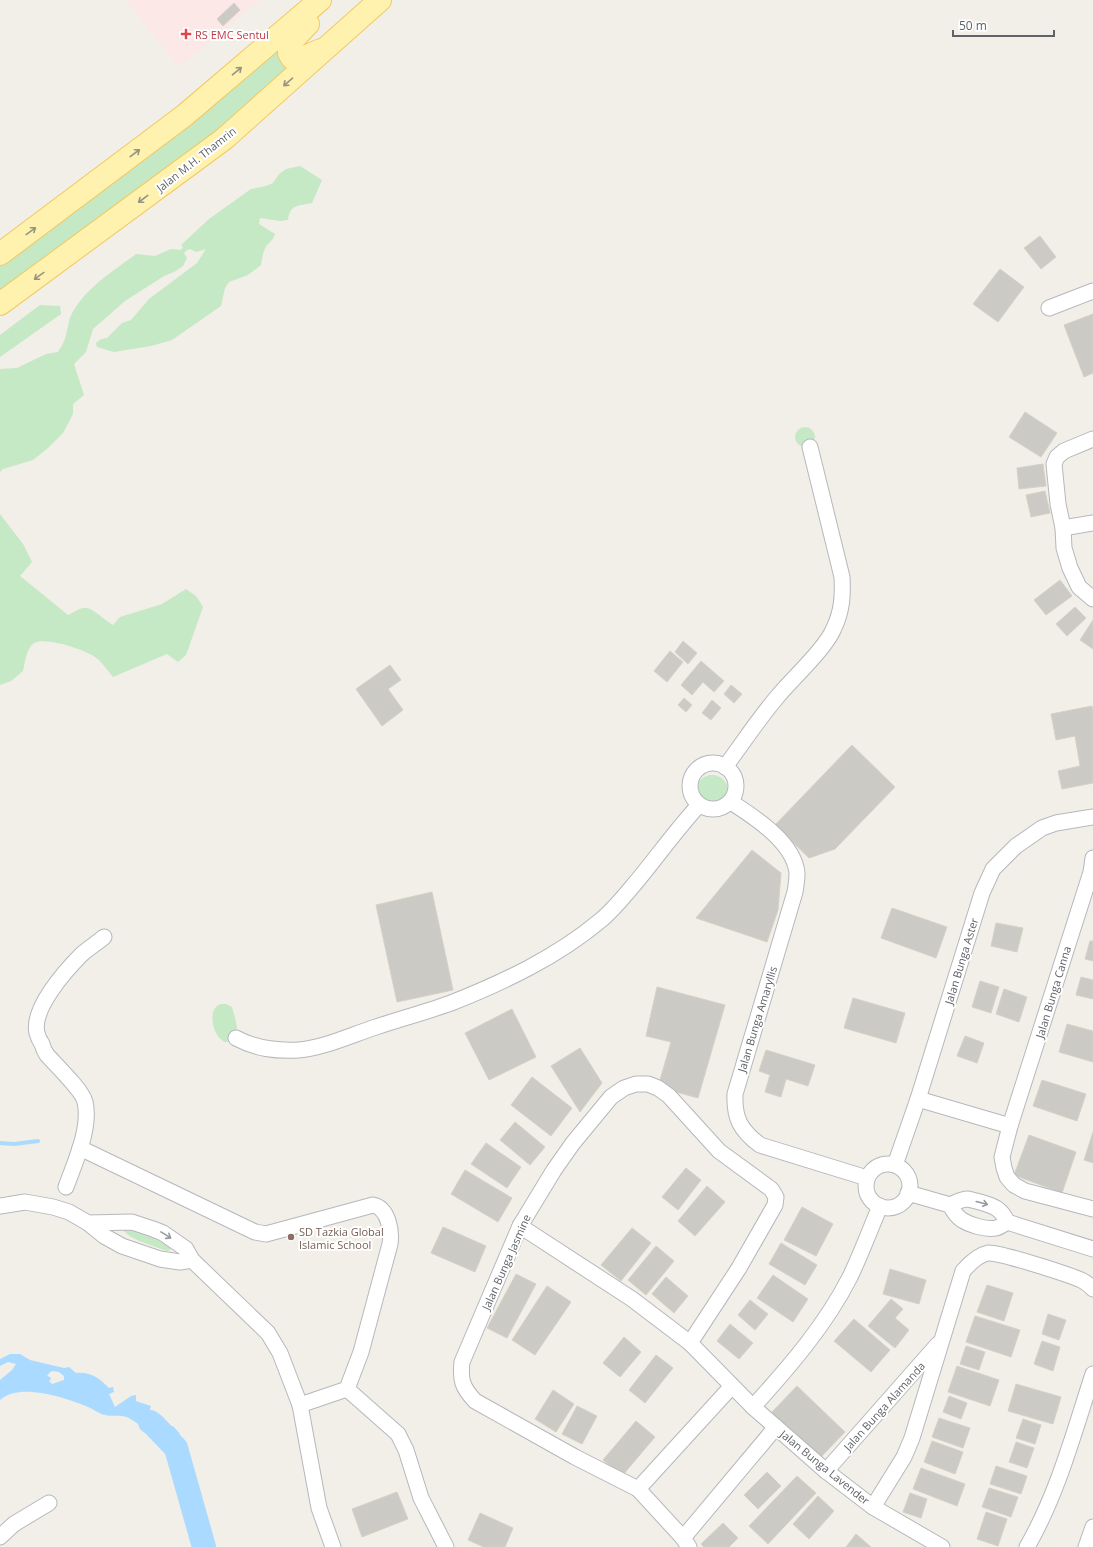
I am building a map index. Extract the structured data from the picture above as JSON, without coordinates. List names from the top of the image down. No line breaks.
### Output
{"streets":{"main road":["Jalan M.H. Thamrin"],"street":["Jalan Bunga Aster","Jalan Bunga Canna","Jalan Bunga Amaryllis","Jalan Bunga Jasmine","Jalan Bunga Alamanda","Jalan Bunga Lavender"]},"crossings":[["Jalan Bunga Aster","Jalan Bunga Amaryllis"],["Jalan Bunga Jasmine","Jalan Bunga Lavender"],["Jalan Bunga Alamanda","Jalan Bunga Lavender"]],"places":{"health":["RS EMC Sentul"],"other":["SD Tazkia Global Islamic School"]},"scale_bar":"50 m"}
